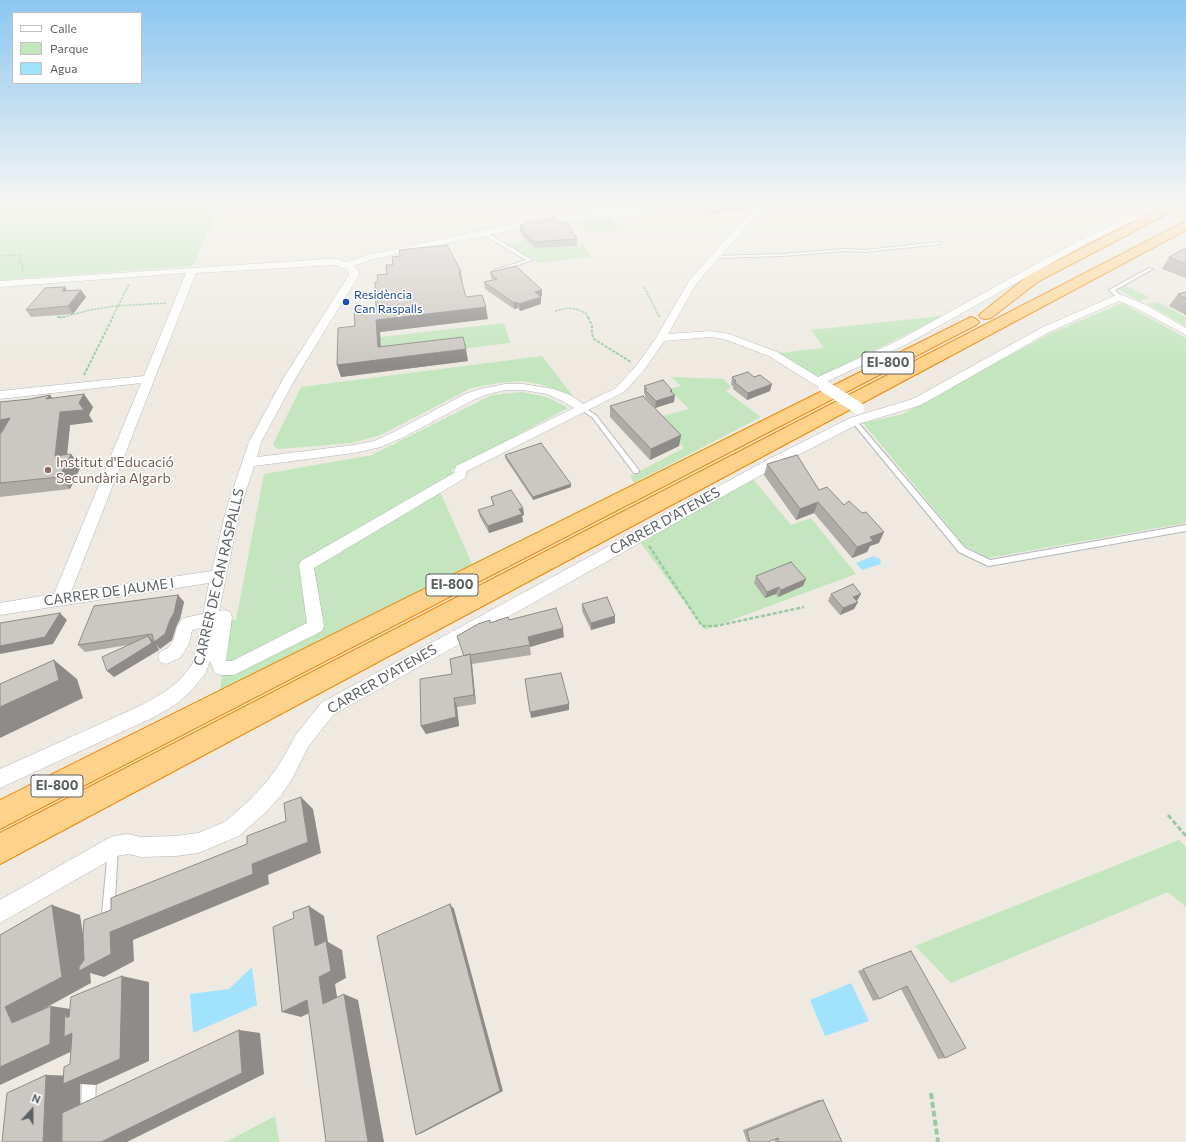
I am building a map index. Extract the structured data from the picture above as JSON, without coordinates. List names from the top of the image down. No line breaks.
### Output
{"streets":{"highway":["EI-800"],"street":["CARRER D'ATENES","CARRER DE CAN RASPALLS","CARRER DE JAUME I"]},"crossings":[["CARRER DE CAN RASPALLS","CARRER DE JAUME I"]],"places":["Residència Can Raspalls","Institut d'Educació Secundària Algarb"],"legend":["Calle","Parque","Agua"],"north":"top"}
